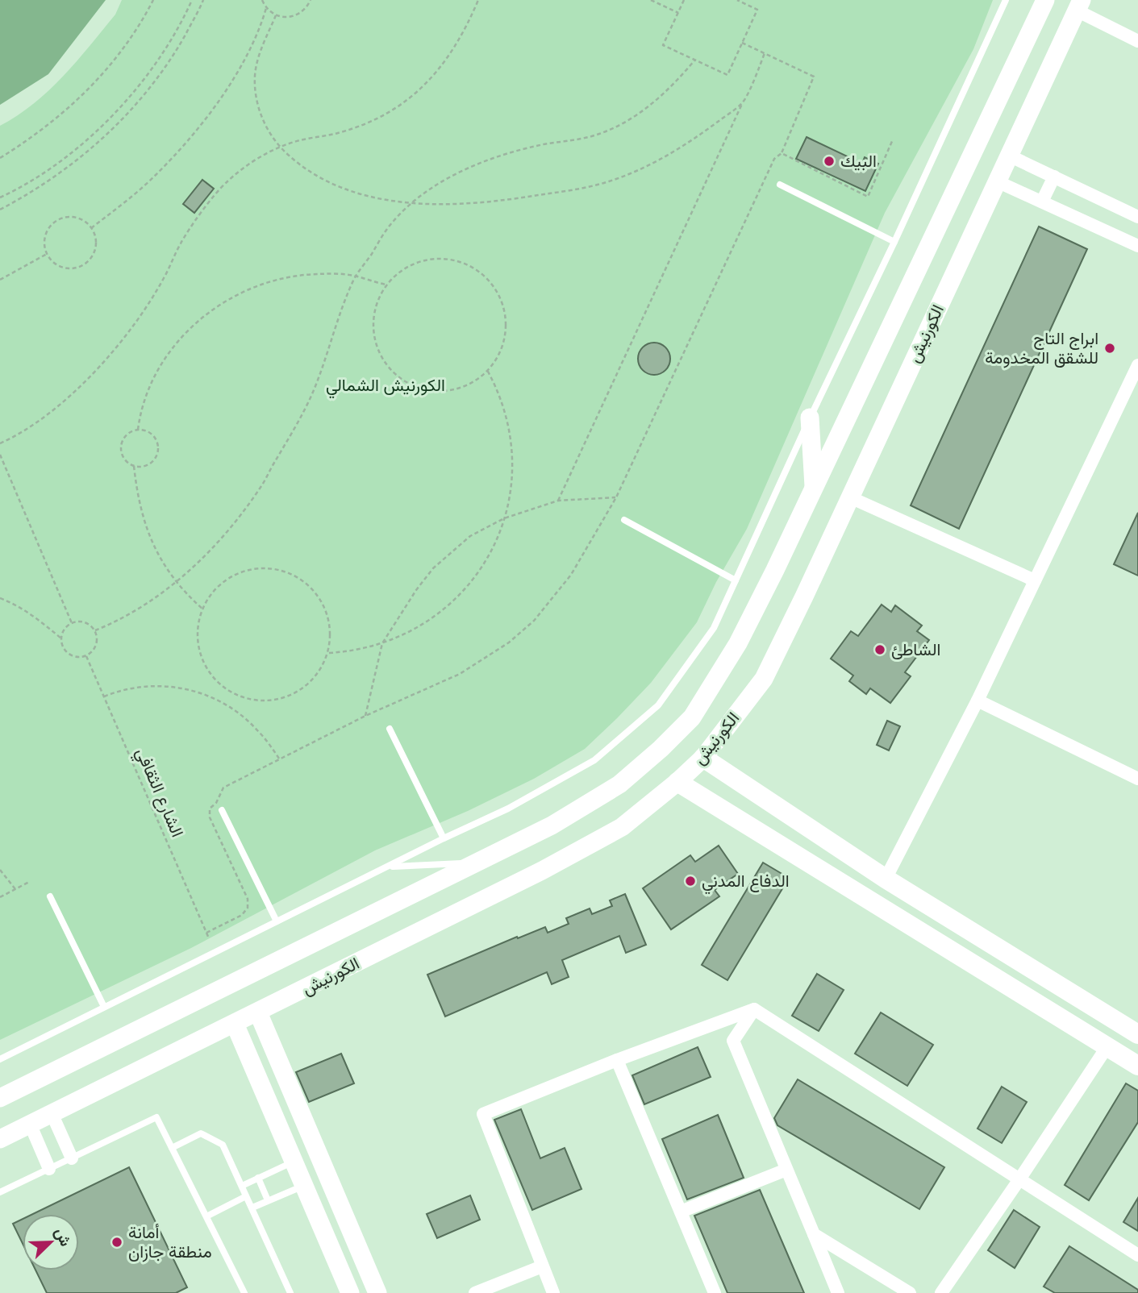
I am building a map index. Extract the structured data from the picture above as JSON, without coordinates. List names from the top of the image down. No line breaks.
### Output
{"streets":{"main road":["الكورنيش"],"path":["الشارع الثقافي"]},"parks":["الكورنيش الشمالي"],"places":["البيك","ابراج التاج للشقق المخدومة","الشاطئ","الدفاع المدني","أمانة منطقة جازان"],"north":"top right"}
